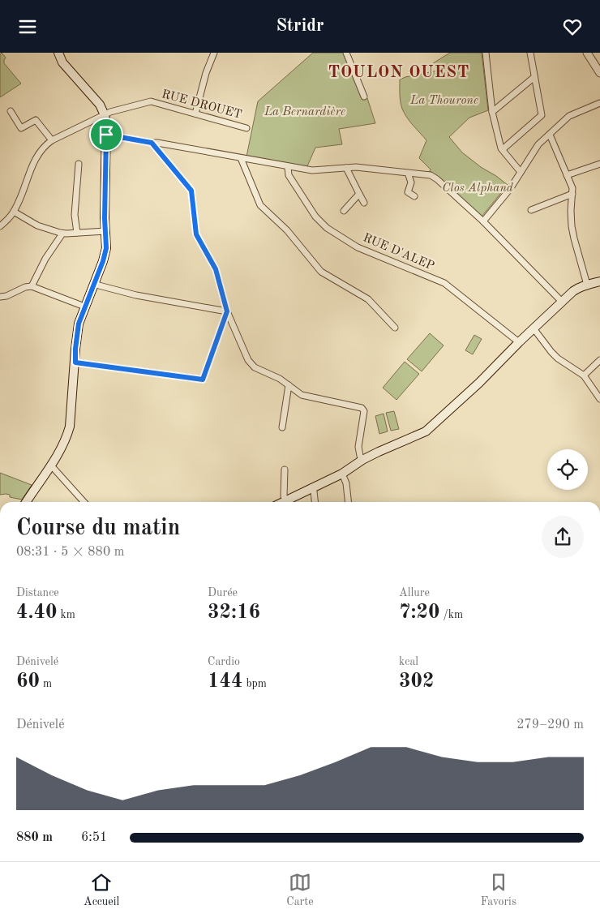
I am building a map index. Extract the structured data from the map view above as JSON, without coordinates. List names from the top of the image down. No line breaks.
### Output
{"streets":{"street":["RUE DROUET","RUE D'ALEP"]},"districts":["TOULON OUEST"],"parks":["La Thourone","La Bernardière","Clos Alphand"],"page":{"header":"Stridr","heading":["Course du matin","08:31 · 5 × 880 m"],"stats":[["Distance","4.40 km"],["Durée","32:16"],["Allure","7:20 /km"],["Dénivelé","60 m"],["Cardio","144 bpm"],["kcal","302"]],"chart":["Dénivelé","279–290 m"],"list":[{"name":"880 m","note":"6:51"}],"tabs":["Accueil","Carte","Favoris"]}}
